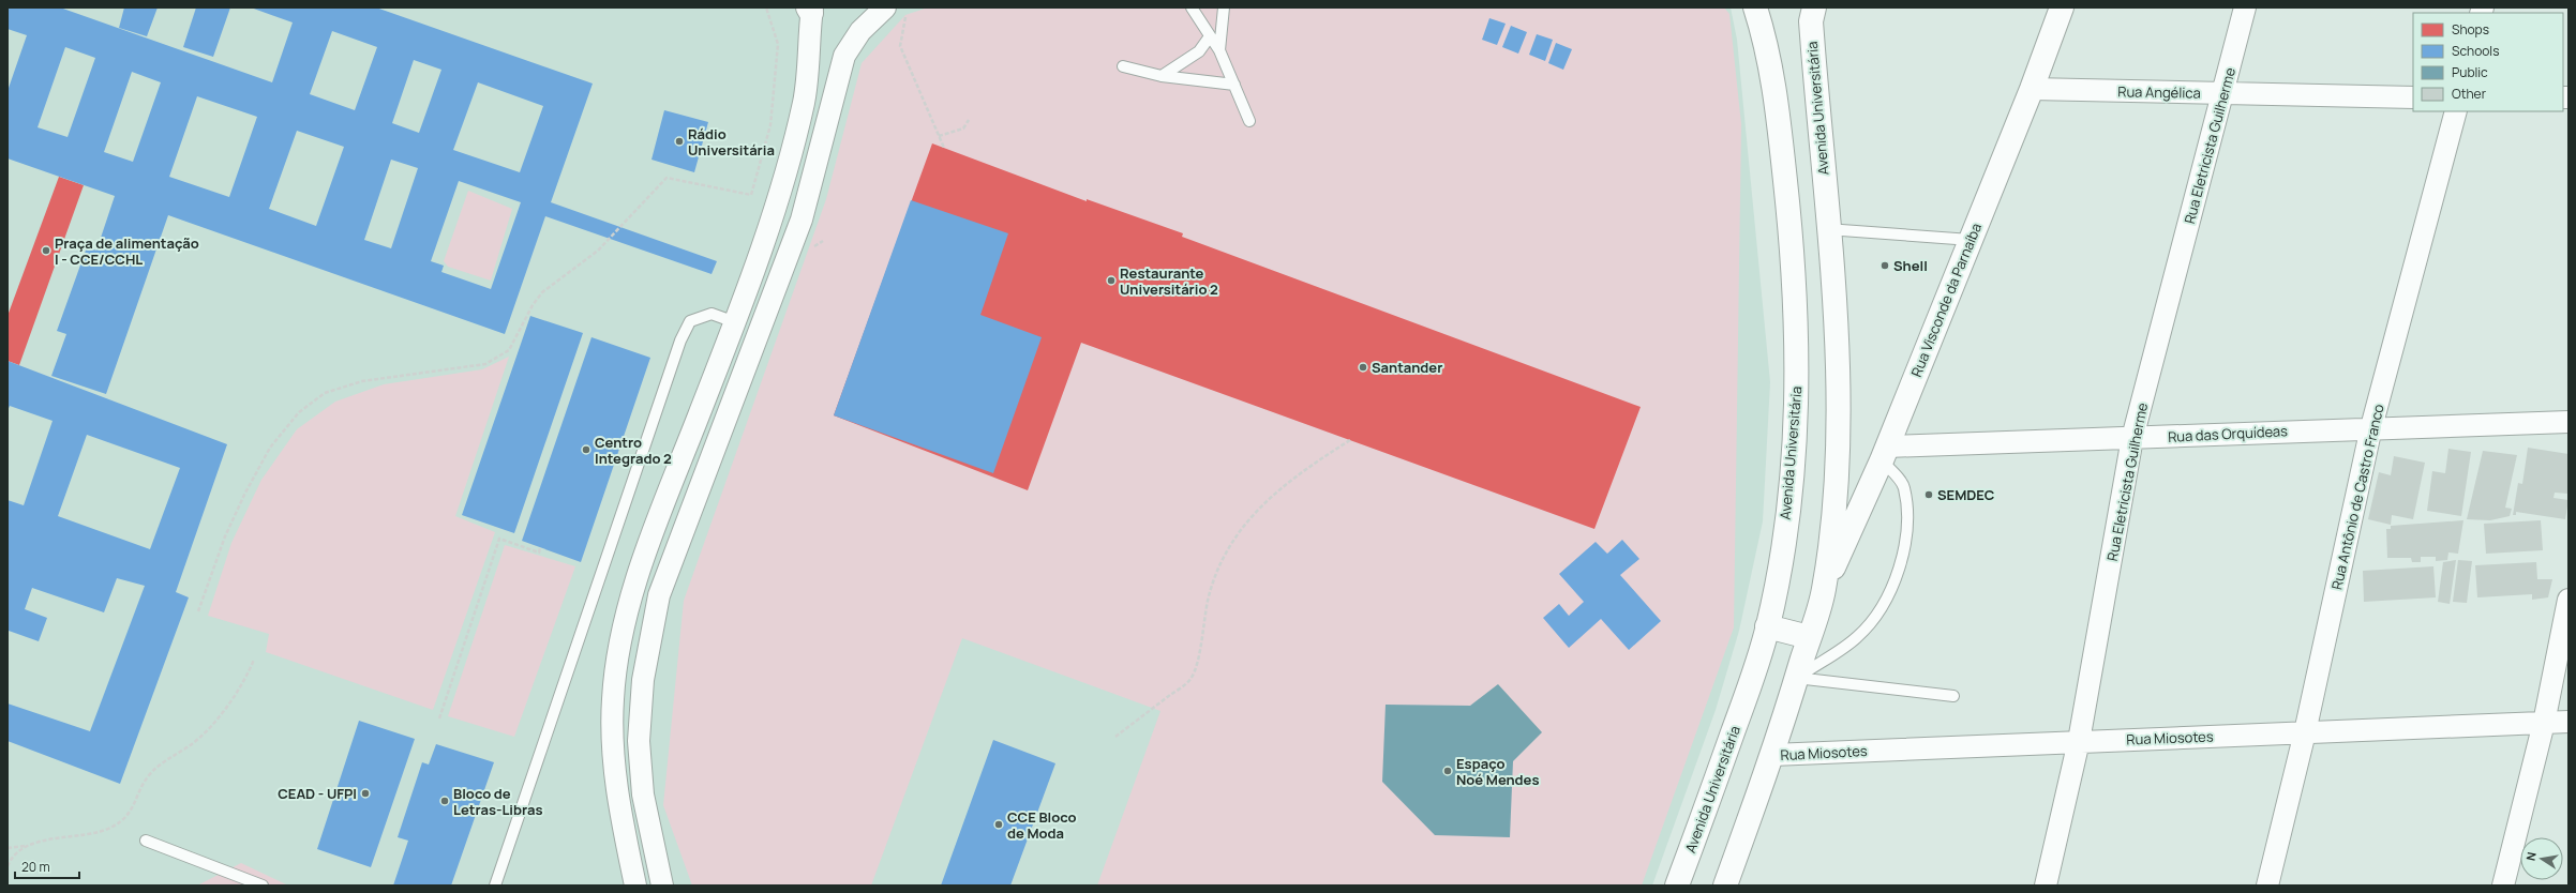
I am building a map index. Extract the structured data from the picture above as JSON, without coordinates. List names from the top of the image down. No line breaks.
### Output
{"streets":{"main road":["Avenida Universitária","Rua Visconde da Parnaíba"],"street":["Rua Angélica","Rua Eletricista Guilherme","Rua das Orquídeas","Rua Antônio de Castro Franco","Rua Miosotes"]},"crossings":[["Rua Angélica","Rua Eletricista Guilherme"],["Rua Angélica","Rua Visconde da Parnaíba"],["Avenida Universitária","Rua Visconde da Parnaíba"],["Avenida Universitária","Rua Miosotes"],["Rua Eletricista Guilherme","Rua das Orquídeas"],["Rua Eletricista Guilherme","Rua Miosotes"],["Rua Visconde da Parnaíba","Rua das Orquídeas"],["Rua das Orquídeas","Rua Antônio de Castro Franco"],["Rua Antônio de Castro Franco","Rua Miosotes"]],"places":["Rádio Universitária","Praça de alimentação I - CCE/CCHL","Shell","Restaurante Universitário 2","Santander","Centro Integrado 2","SEMDEC","Espaço Noé Mendes","CEAD - UFPI","Bloco de Letras-Libras","CCE Bloco de Moda"],"legend":["Shops","Schools","Public","Other"],"scale_bar":"20 m","north":"left"}
